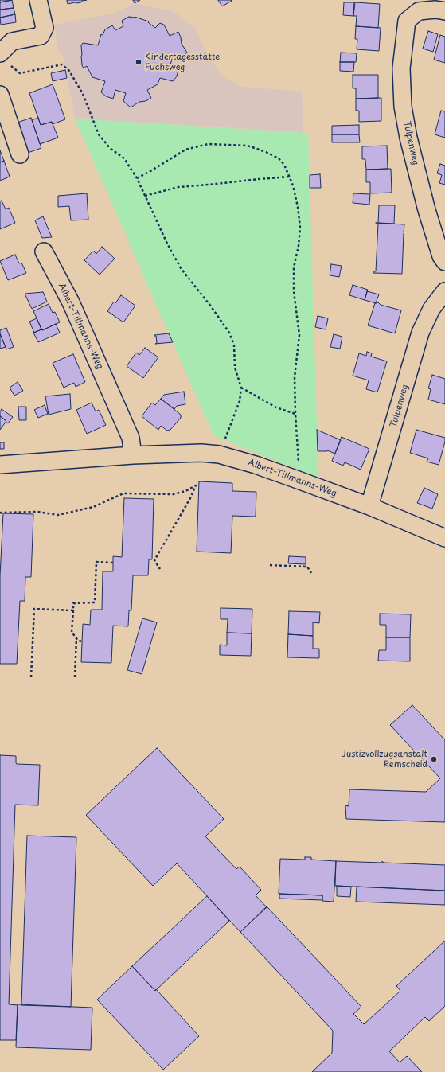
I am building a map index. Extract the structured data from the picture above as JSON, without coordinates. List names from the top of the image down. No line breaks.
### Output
{"streets":{"street":["Tulpenweg","Albert-Tillmanns-Weg"]},"crossings":[["Tulpenweg","Albert-Tillmanns-Weg"]],"places":["Kindertagesstätte Fuchsweg","Justizvollzugsanstalt Remscheid"]}
